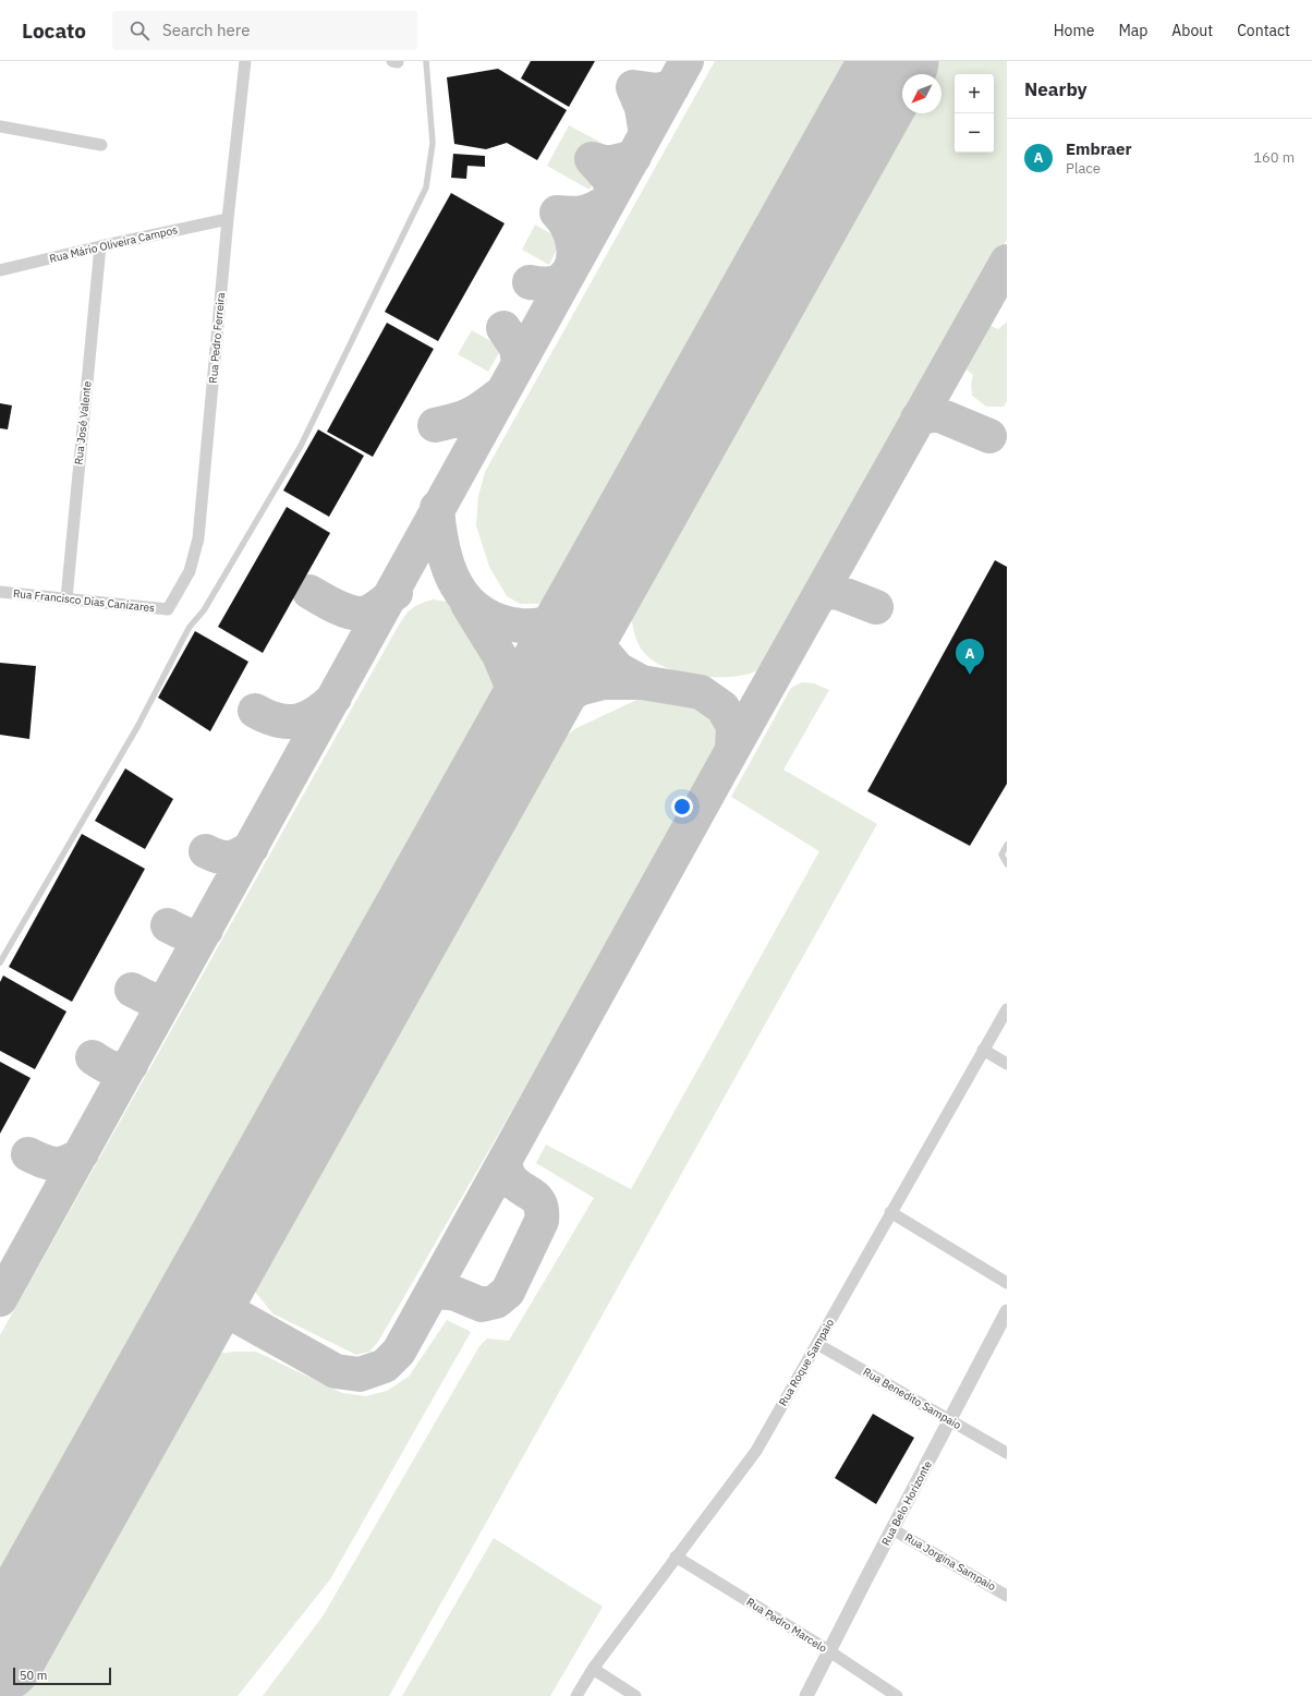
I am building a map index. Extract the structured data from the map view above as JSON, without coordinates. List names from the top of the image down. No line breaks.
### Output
{"streets":{"street":["Rua Mário Oliveira Campos","Rua Pedro Ferreira","Rua José Valente","Rua Francisco Dias Canizares","Rua Roque Sampaio","Rua Benedito Sampaio","Rua Belo Horizonte","Rua Jorgina Sampaio","Rua Pedro Marcelo"]},"crossings":[["Rua Mário Oliveira Campos","Rua Pedro Ferreira"],["Rua Mário Oliveira Campos","Rua José Valente"],["Rua Pedro Ferreira","Rua Francisco Dias Canizares"],["Rua José Valente","Rua Francisco Dias Canizares"],["Rua Roque Sampaio","Rua Benedito Sampaio"],["Rua Roque Sampaio","Rua Pedro Marcelo"],["Rua Benedito Sampaio","Rua Belo Horizonte"],["Rua Belo Horizonte","Rua Jorgina Sampaio"],["Rua Belo Horizonte","Rua Pedro Marcelo"]],"scale_bar":"50 m","north":"bottom left","page":{"header":"Locato","search":"Search here","nav":["Home","Map","About","Contact"],"heading":"Nearby","map_buttons":["+","−"],"list":[{"mark":"A","name":"Embraer","note":"Place","value":"160 m"}],"pins":"A","scale":"50 m"}}
